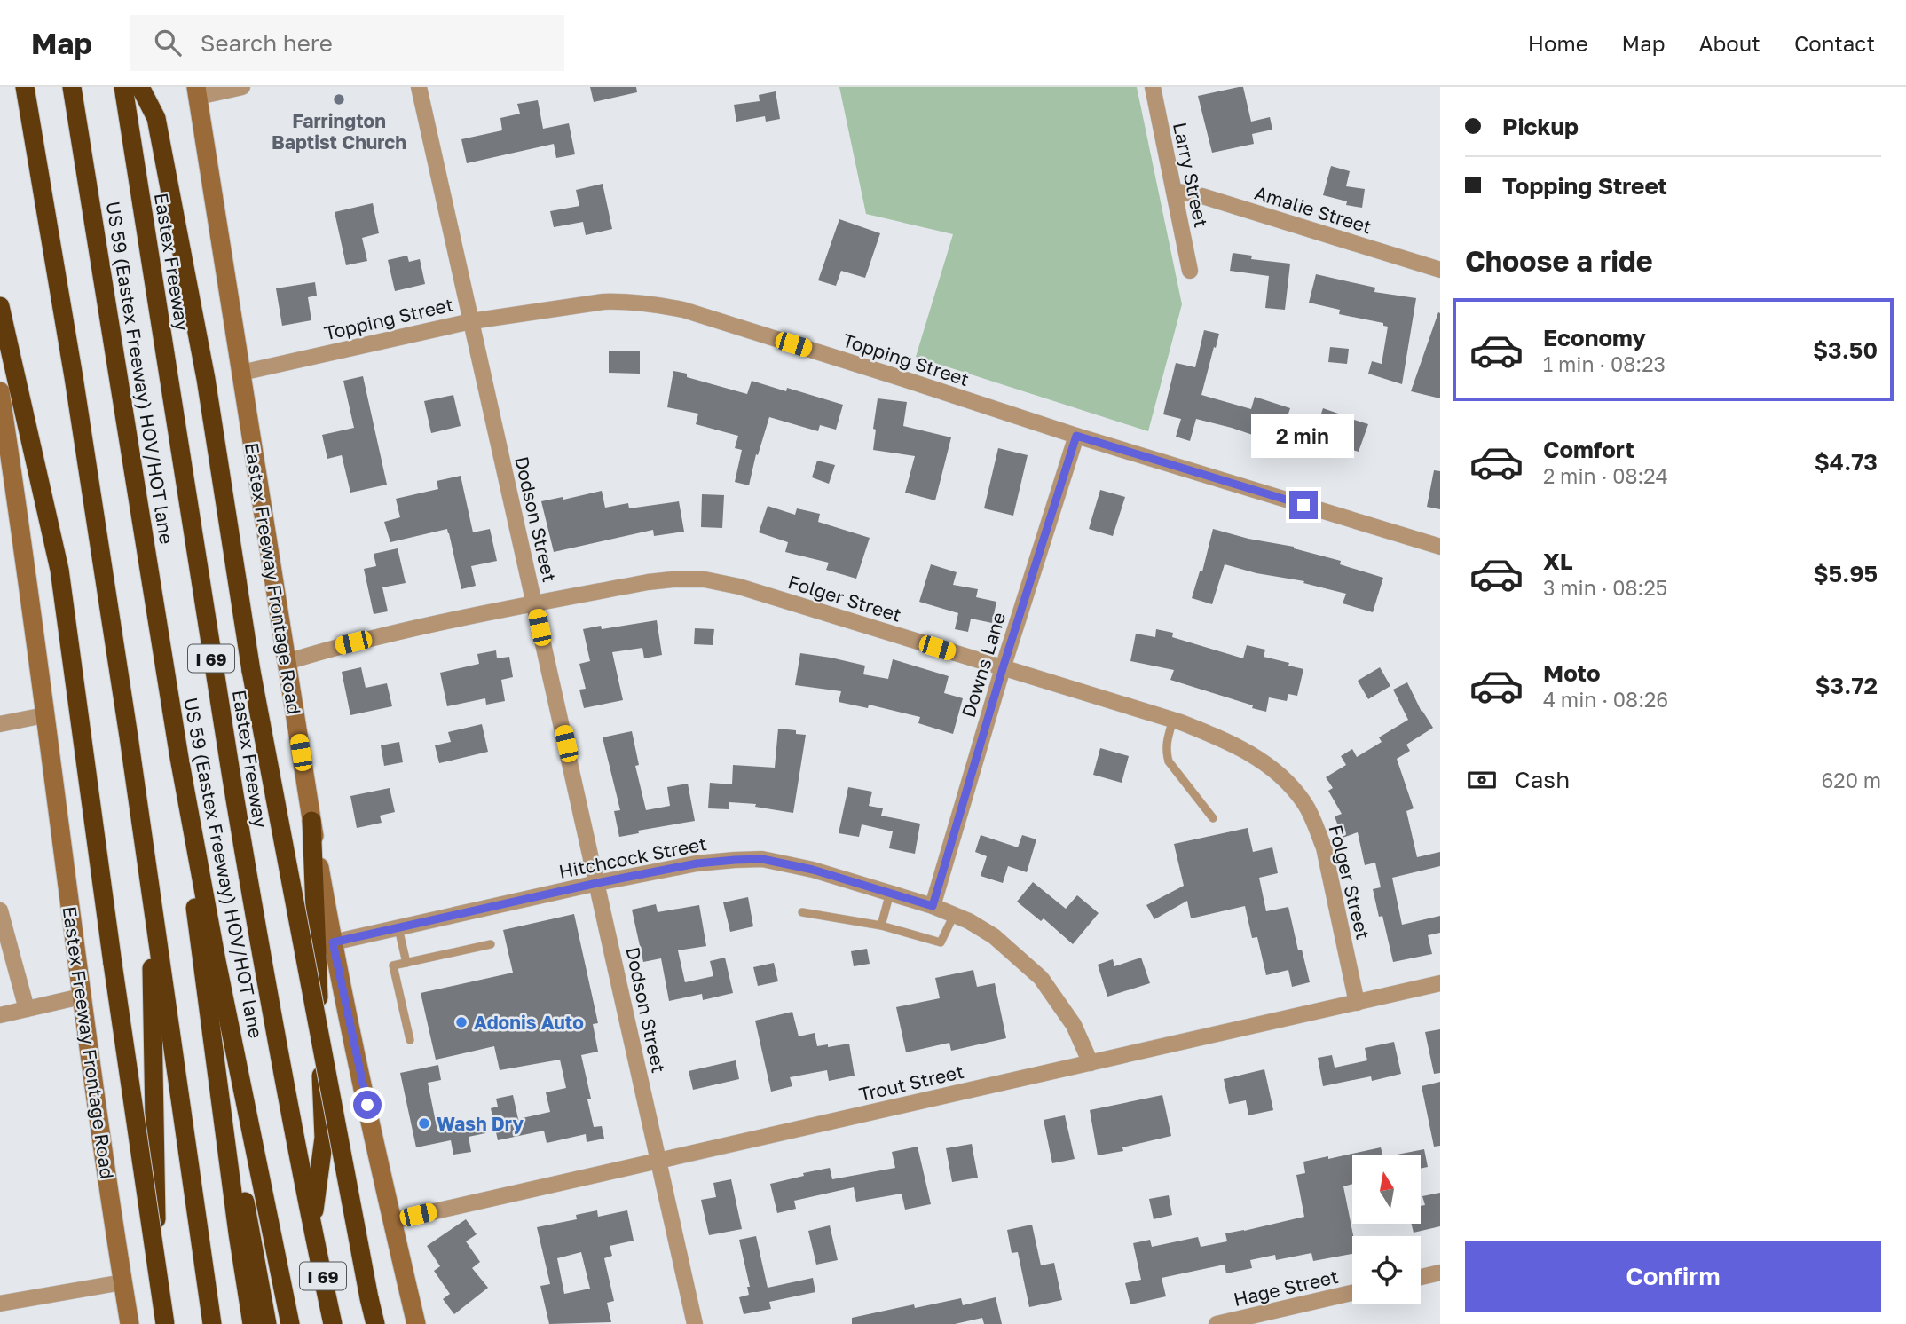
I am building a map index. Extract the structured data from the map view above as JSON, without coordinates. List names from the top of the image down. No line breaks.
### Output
{"streets":{"highway":["Eastex Freeway","US 59 (Eastex Freeway) HOV/HOT lane","I 69"],"main road":["Eastex Freeway Frontage Road"],"street":["Larry Street","Amalie Street","Topping Street","Dodson Street","Folger Street","Downs Lane","Hitchcock Street","Trout Street","Hage Street"]},"crossings":[["Larry Street","Amalie Street"],["Topping Street","Dodson Street"],["Topping Street","Eastex Freeway Frontage Road"],["Topping Street","Downs Lane"],["Dodson Street","Folger Street"],["Dodson Street","Hitchcock Street"],["Dodson Street","Trout Street"],["Eastex Freeway Frontage Road","Folger Street"],["Eastex Freeway Frontage Road","Hitchcock Street"],["Eastex Freeway Frontage Road","Trout Street"],["Folger Street","Downs Lane"],["Folger Street","Trout Street"],["Downs Lane","Hitchcock Street"],["Hitchcock Street","Trout Street"]],"places":["Farrington Baptist Church","Adonis Auto","Wash Dry"],"north":"top","page":{"header":"Map","search":"Search here","nav":["Home","Map","About","Contact"],"banner":["Pickup","Topping Street"],"heading":"Choose a ride","list":[{"name":"Economy","note":"1 min · 08:23","value":"$3.50"},{"name":"Comfort","note":"2 min · 08:24","value":"$4.73"},{"name":"XL","note":"3 min · 08:25","value":"$5.95"},{"name":"Moto","note":"4 min · 08:26","value":"$3.72"}],"bubble":"2 min","pay":["Cash","620 m"],"buttons":"Confirm"}}
